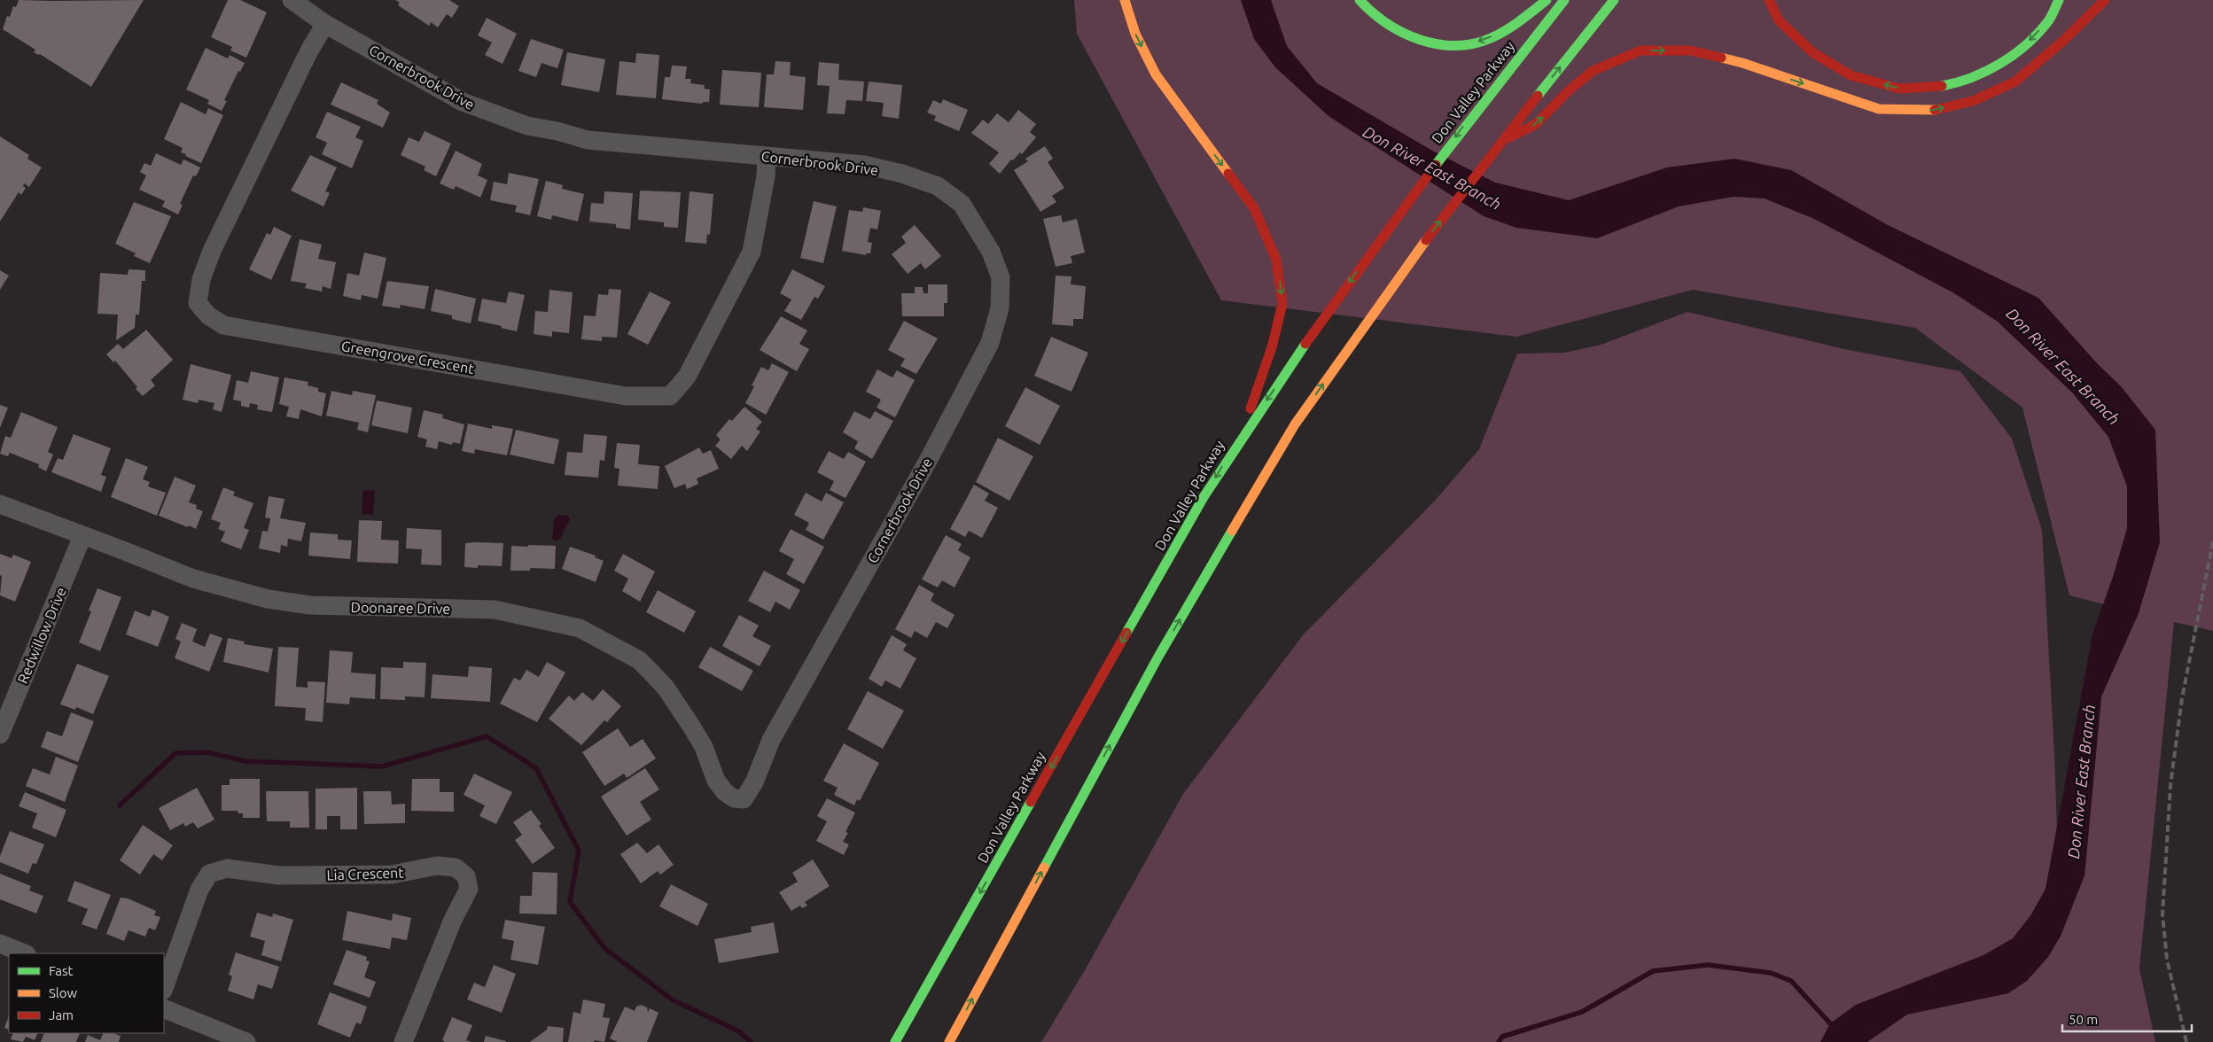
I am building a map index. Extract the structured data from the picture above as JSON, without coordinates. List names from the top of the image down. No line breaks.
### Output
{"streets":{"highway":["Don Valley Parkway"],"street":["Cornerbrook Drive","Greengrove Crescent","Doonaree Drive","Redwillow Drive","Lia Crescent"]},"crossings":[["Cornerbrook Drive","Greengrove Crescent"],["Cornerbrook Drive","Doonaree Drive"],["Doonaree Drive","Redwillow Drive"]],"water":["Don River East Branch"],"legend":["Fast","Slow","Jam"],"scale_bar":"50 m"}
